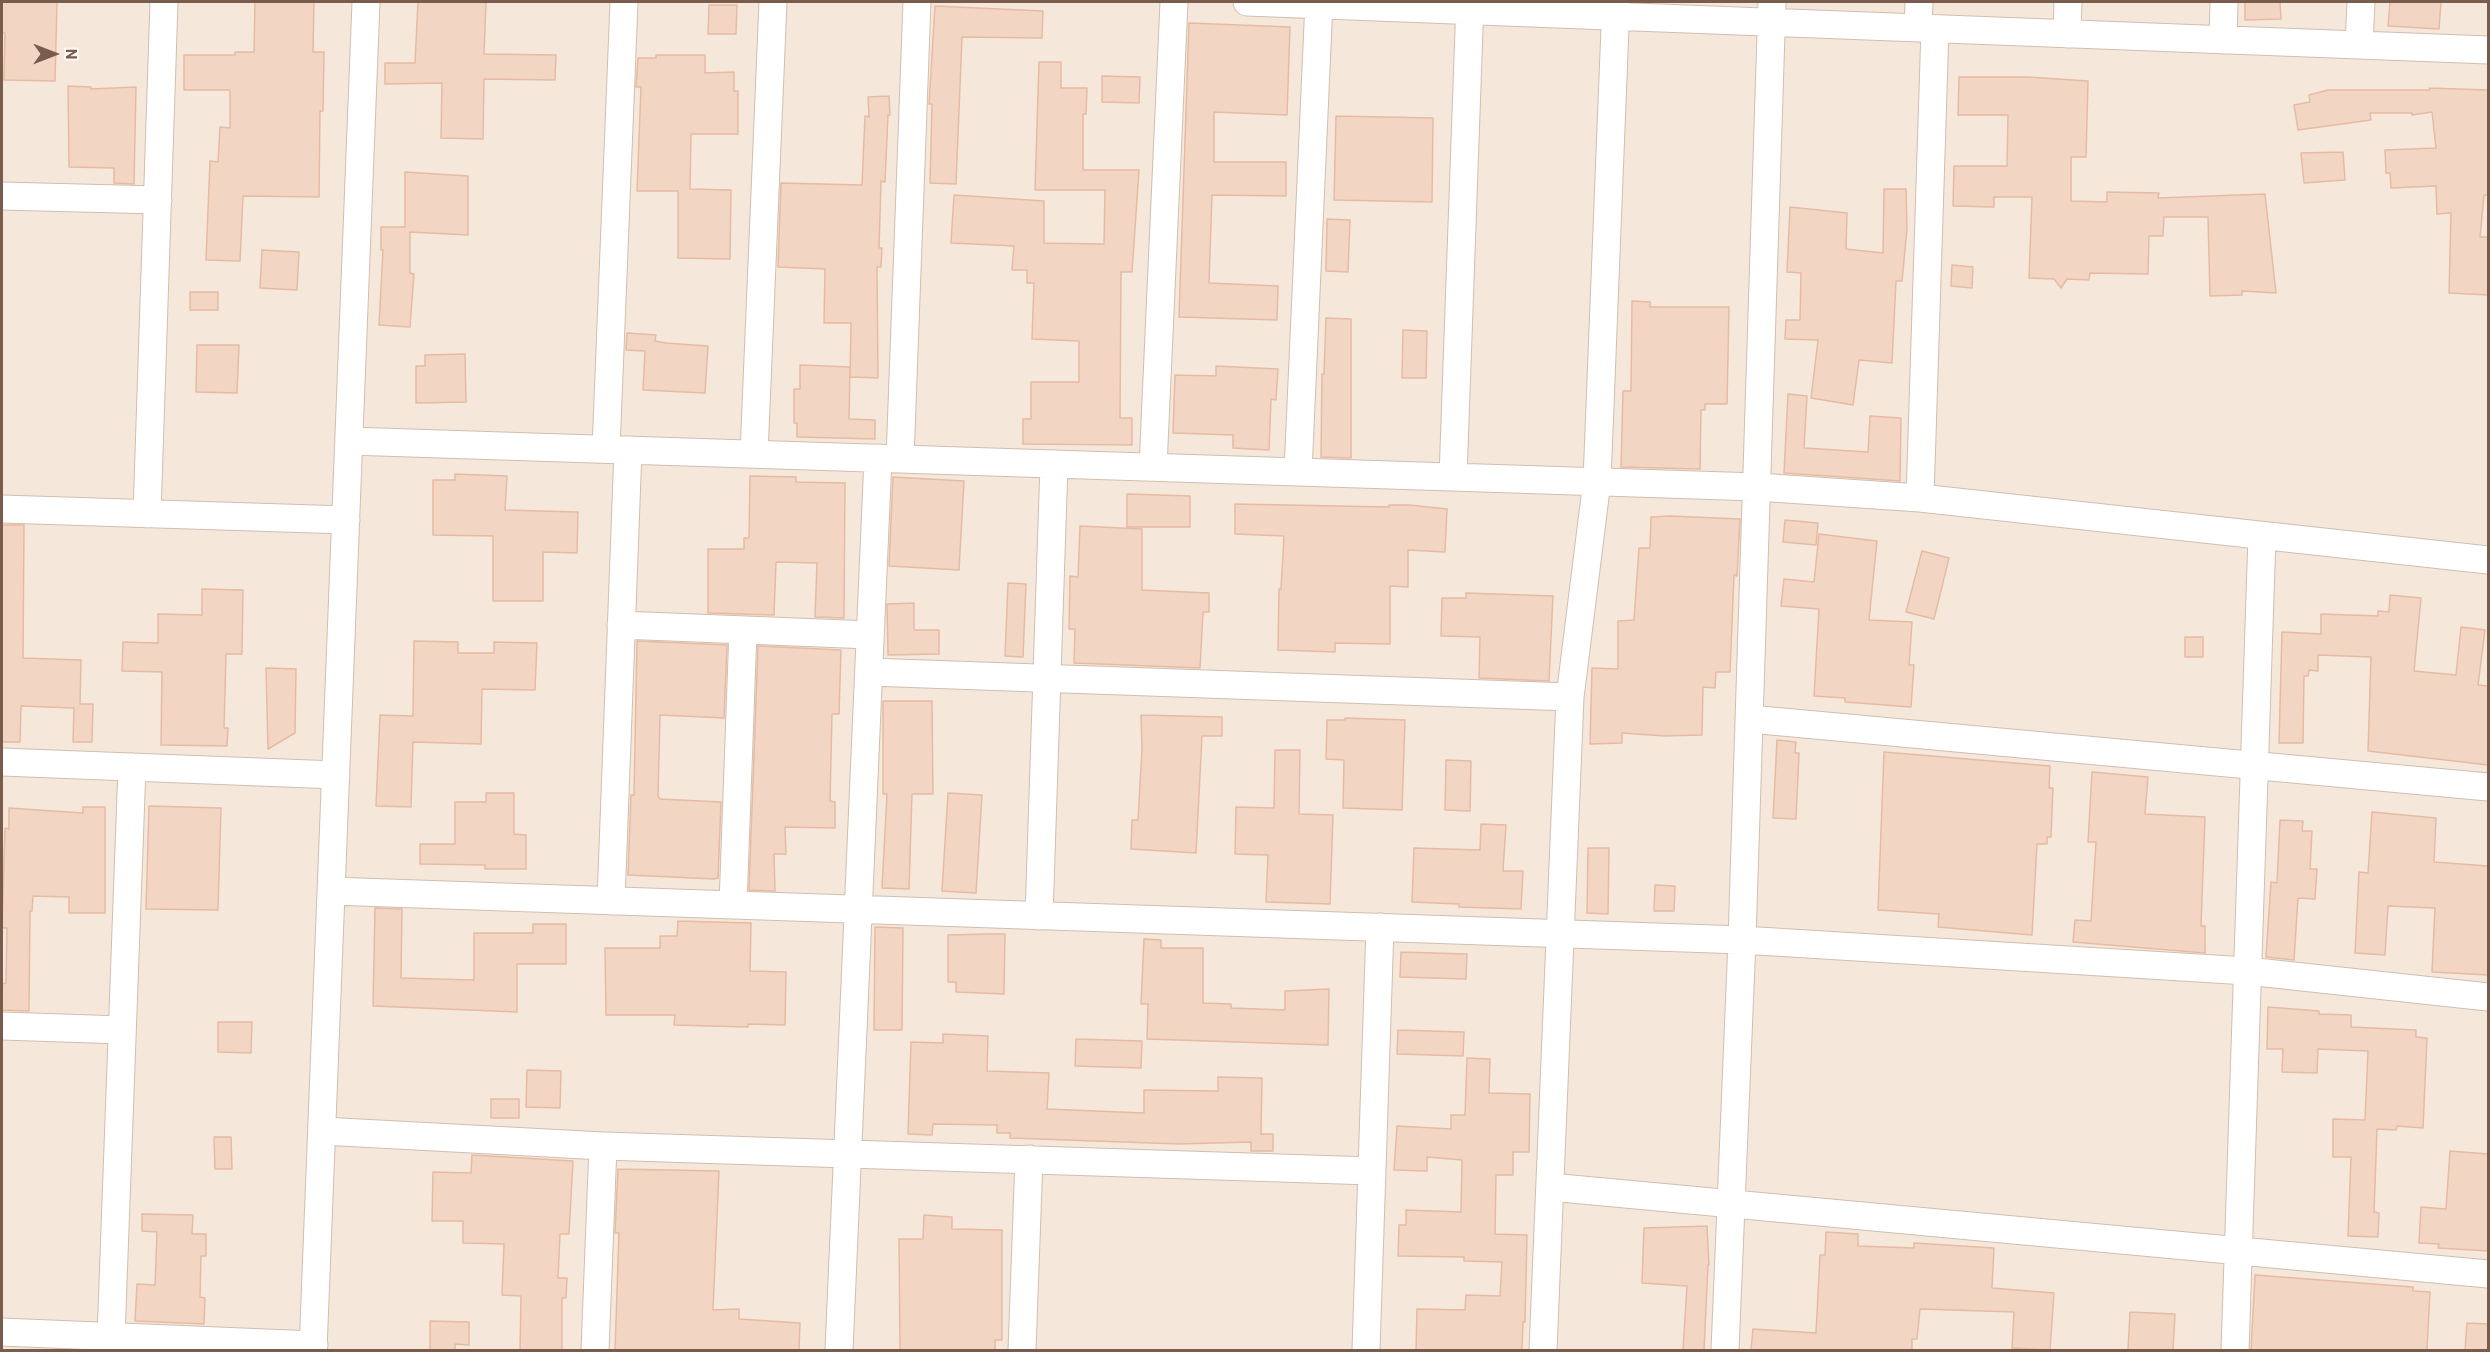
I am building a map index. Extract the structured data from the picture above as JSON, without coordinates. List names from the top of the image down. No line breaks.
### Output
{"north":"right"}
